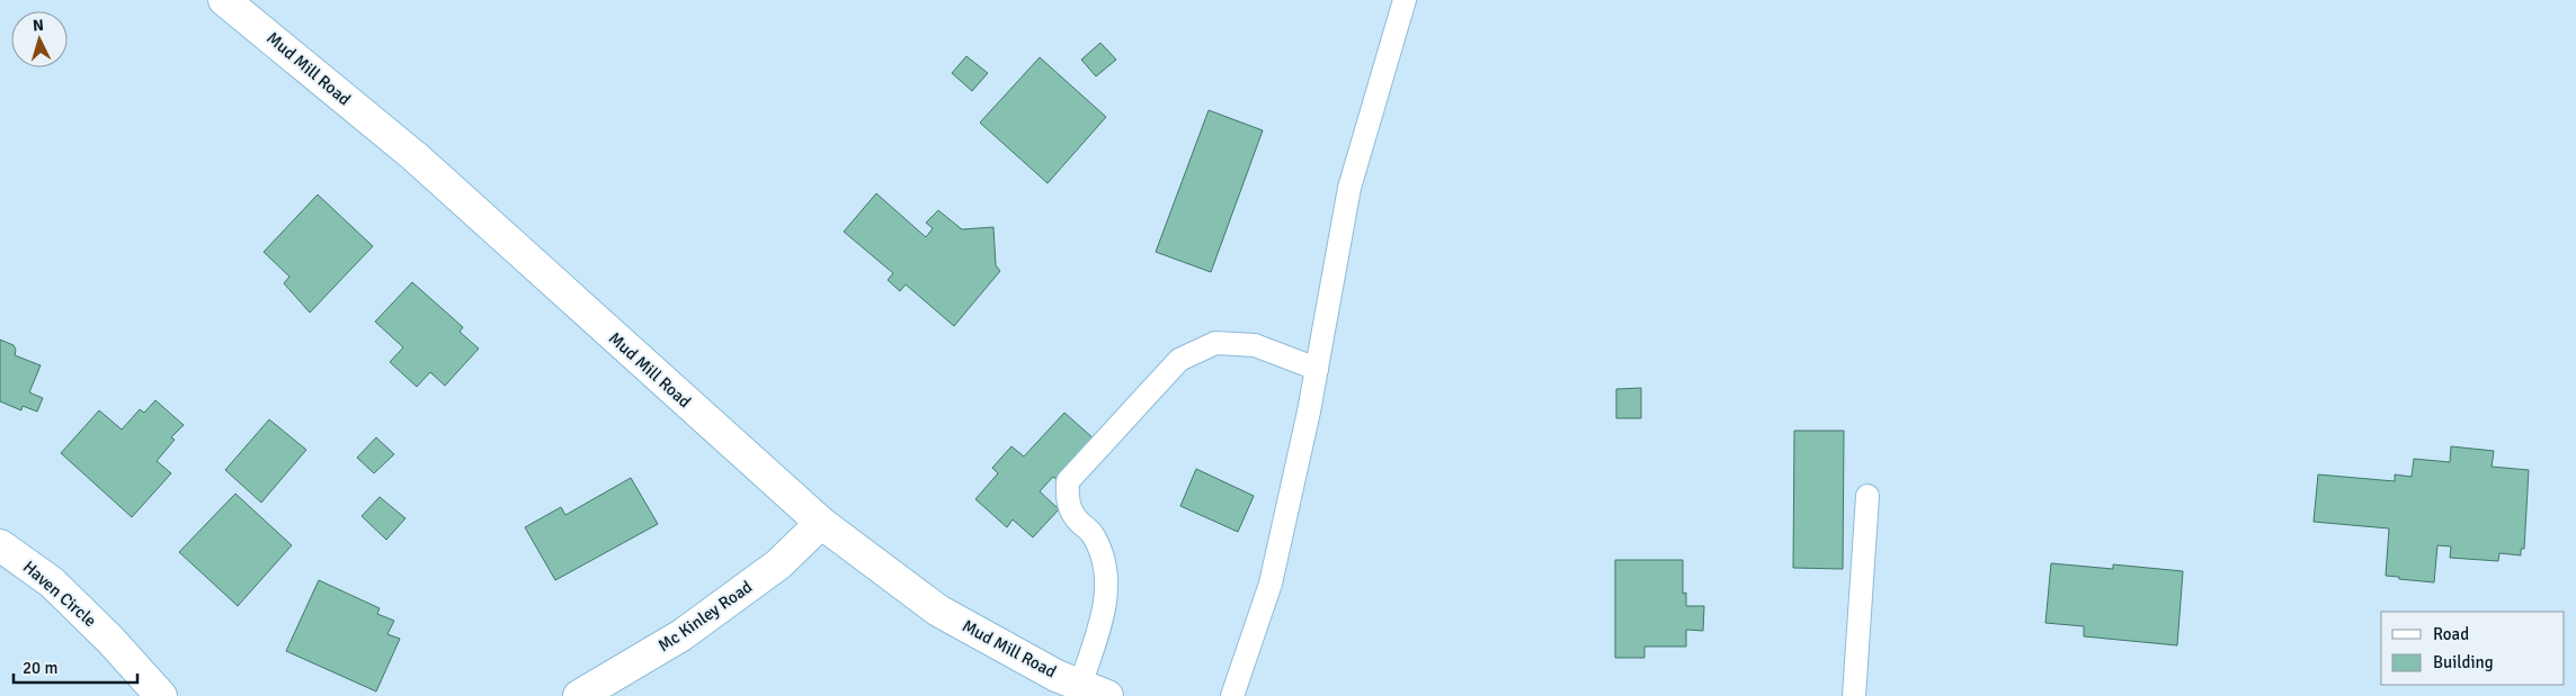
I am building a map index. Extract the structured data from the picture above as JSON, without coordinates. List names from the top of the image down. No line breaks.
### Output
{"streets":{"street":["Mud Mill Road","Haven Circle","Mc Kinley Road"]},"crossings":[["Mud Mill Road","Mc Kinley Road"]],"legend":["Road","Building"],"scale_bar":"20 m","north":"top"}
